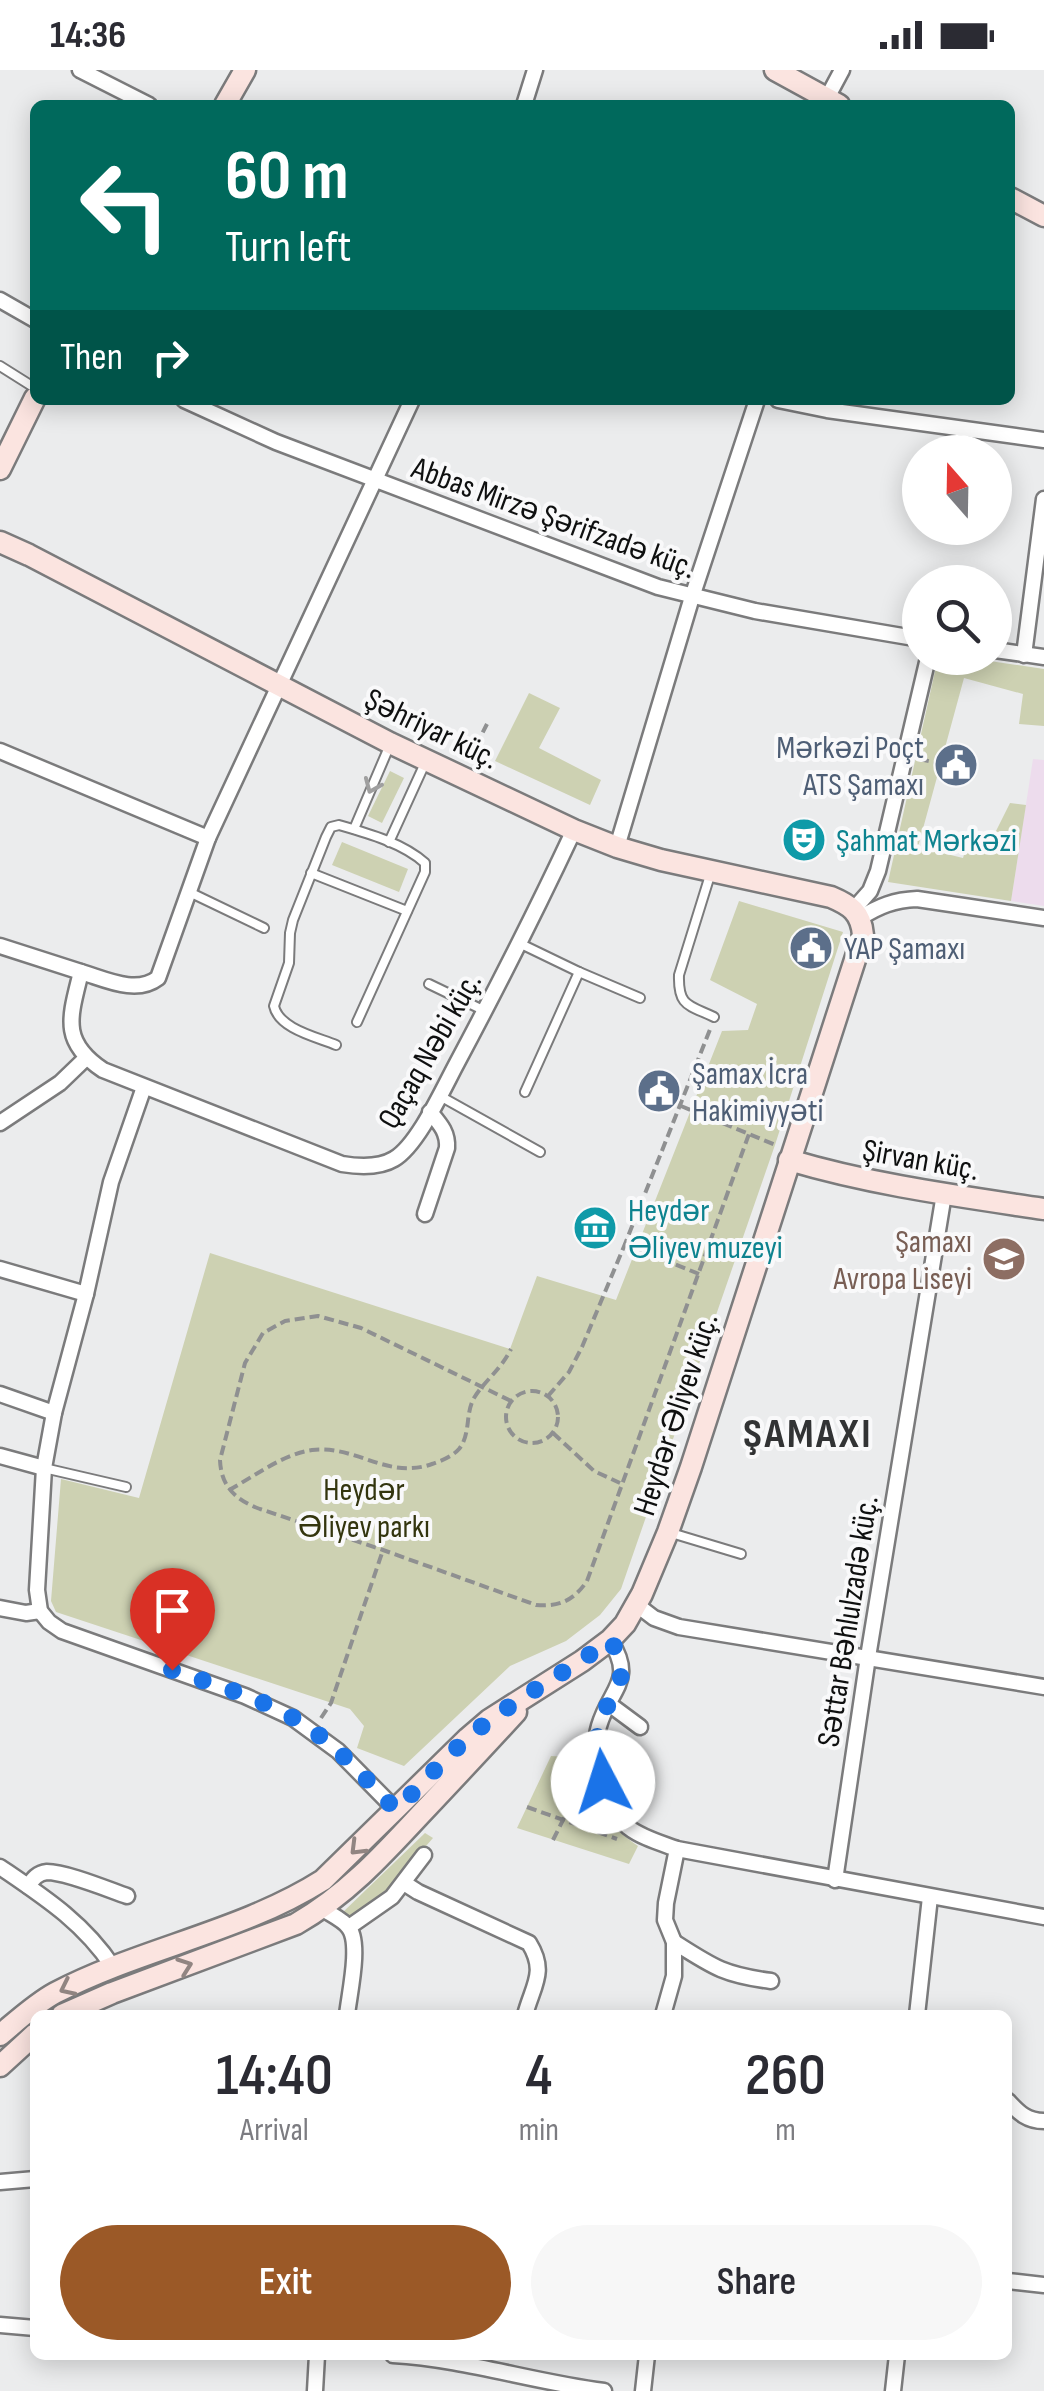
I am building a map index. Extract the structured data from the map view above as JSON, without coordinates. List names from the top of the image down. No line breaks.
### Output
{"streets":{"street":["Abbas Mirzə Şərifzadə küç.","Şəhriyar küç.","Qaçaq Nəbi küç.","Şirvan küç.","Heydər Əliyev küç.","Səttar Bəhlulzadə küç."]},"crossings":[["Şəhriyar küç.","Qaçaq Nəbi küç."],["Şəhriyar küç.","Heydər Əliyev küç."],["Şirvan küç.","Heydər Əliyev küç."],["Şirvan küç.","Səttar Bəhlulzadə küç."]],"districts":["ŞAMAXI"],"parks":["Heydər Əliyev parkı"],"places":{"public building":["Mərkəzi Poçt ATS Şamaxı","YAP Şamaxı","Şamax İcra Hakimiyyəti"],"theatre":["Şahmat Mərkəzi"],"museum":["Heydər Əliyev muzeyi"],"school or university":["Şamaxı Avropa Liseyi"]},"north":"top","page":{"status":"14:36","turn":["60 m","Turn left"],"then":"Then","eta":["14:40","Arrival","4","min","260","m"],"buttons":["Exit","Share"]}}
